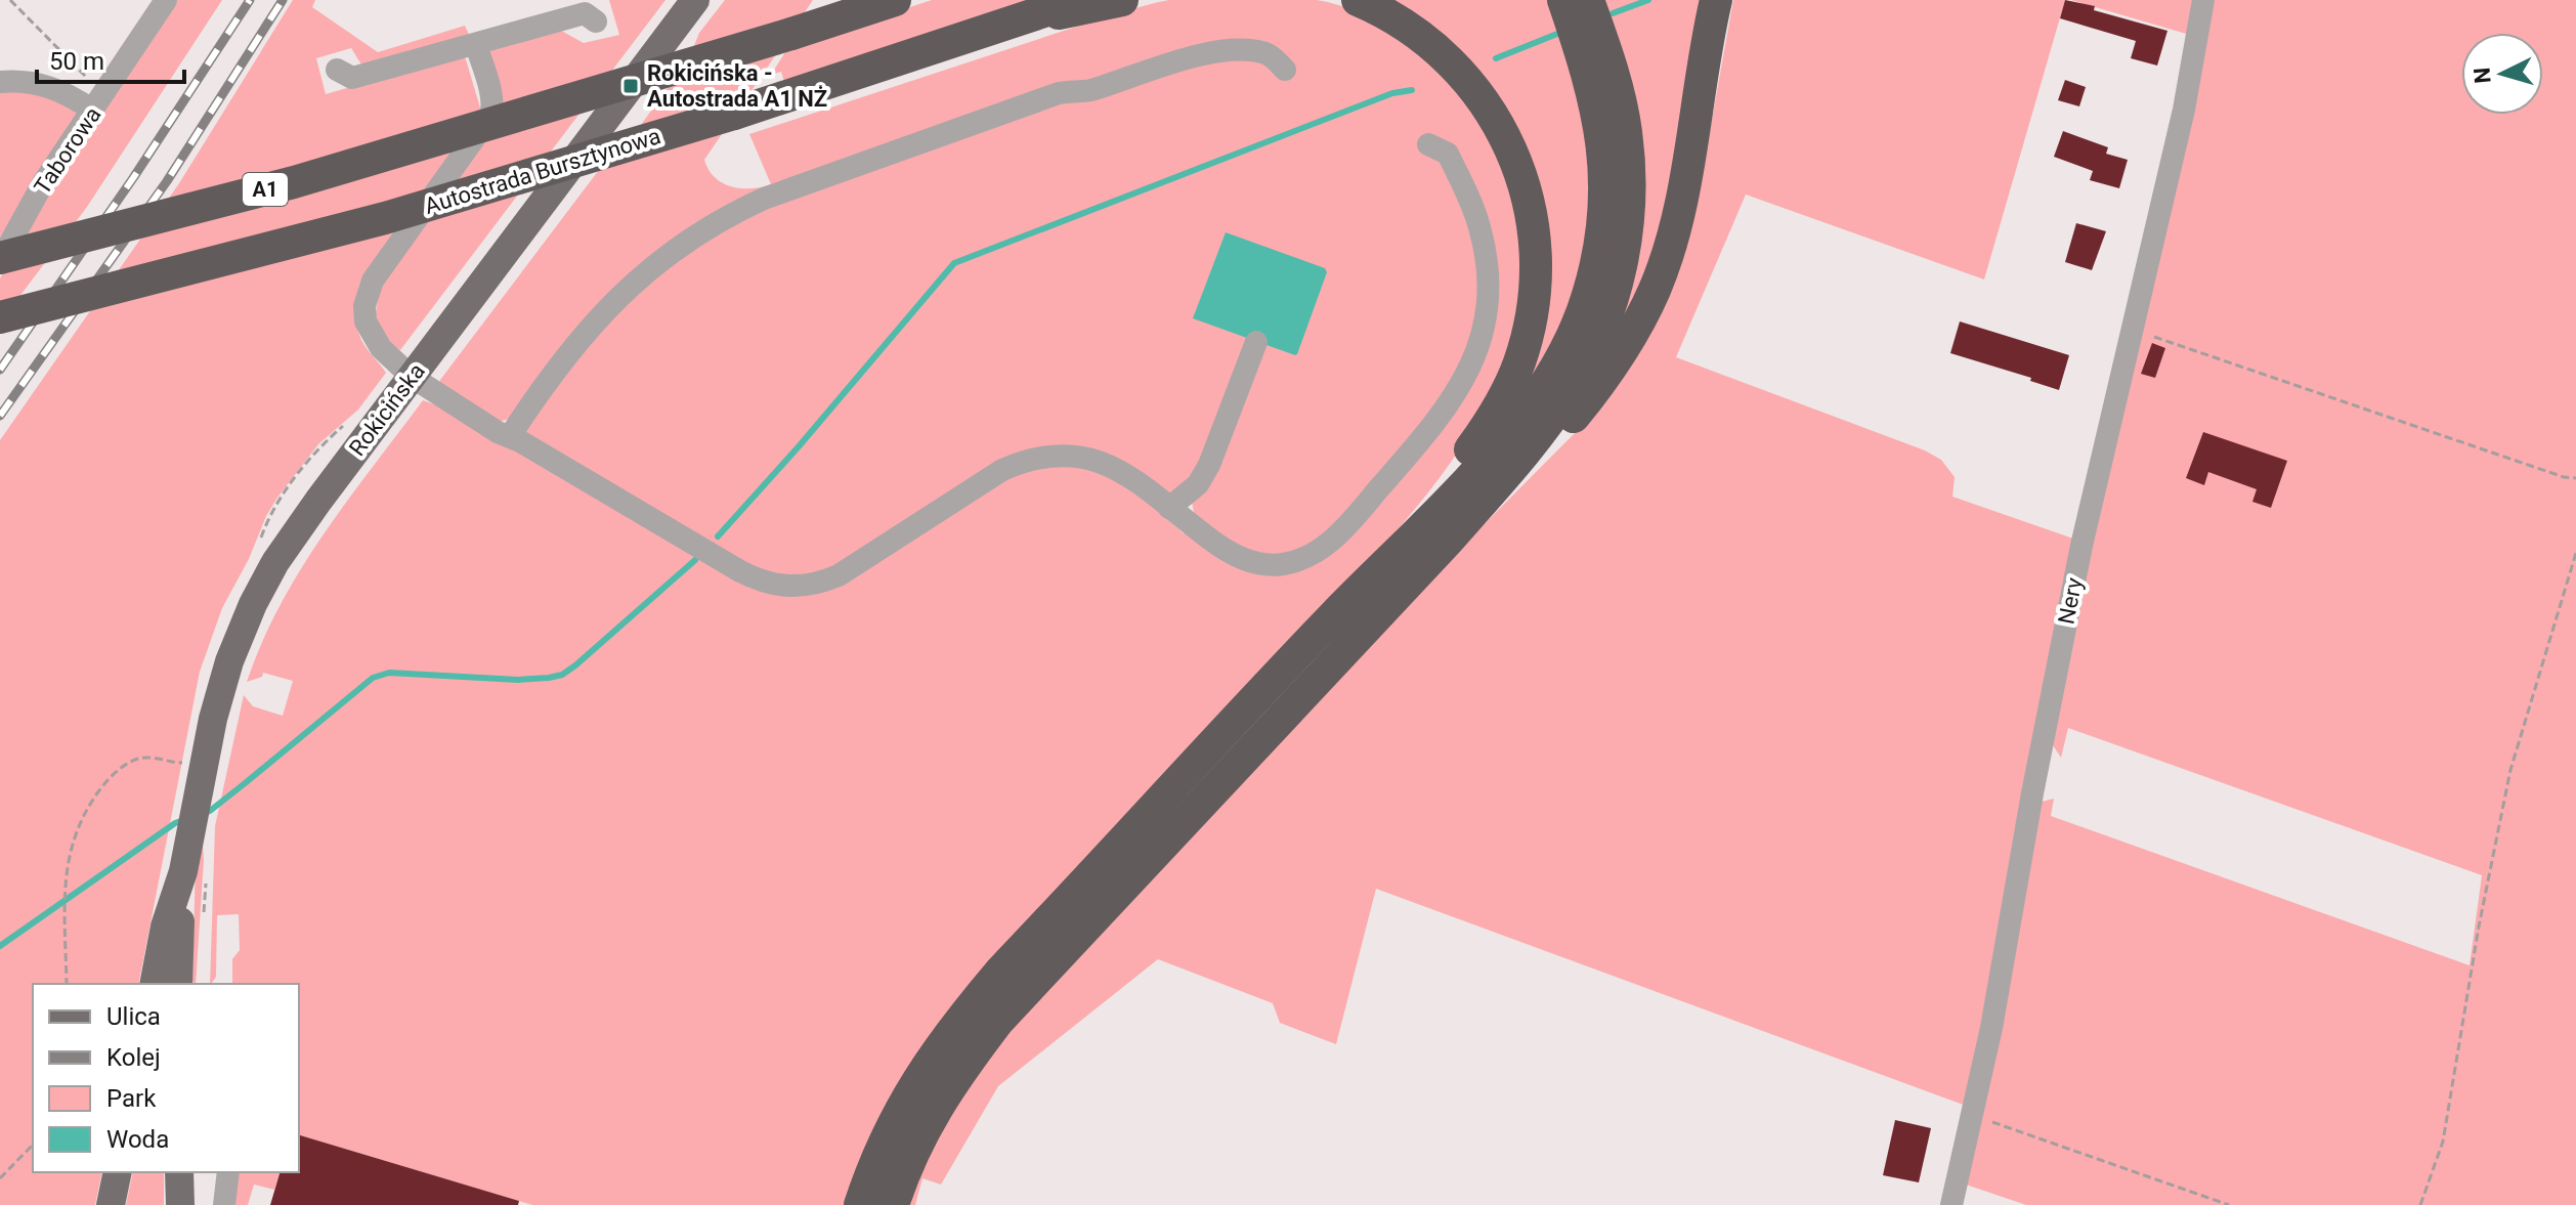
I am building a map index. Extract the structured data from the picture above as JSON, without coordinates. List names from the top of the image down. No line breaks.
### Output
{"streets":{"highway":["Autostrada Bursztynowa","A1"],"main road":["Rokicińska"],"street":["Taborowa","Nery"]},"crossings":[["Taborowa","A1"]],"places":{"transit":["Rokicińska - Autostrada A1 NŻ"]},"legend":["Ulica","Kolej","Park","Woda"],"scale_bar":"50 m","north":"left"}
